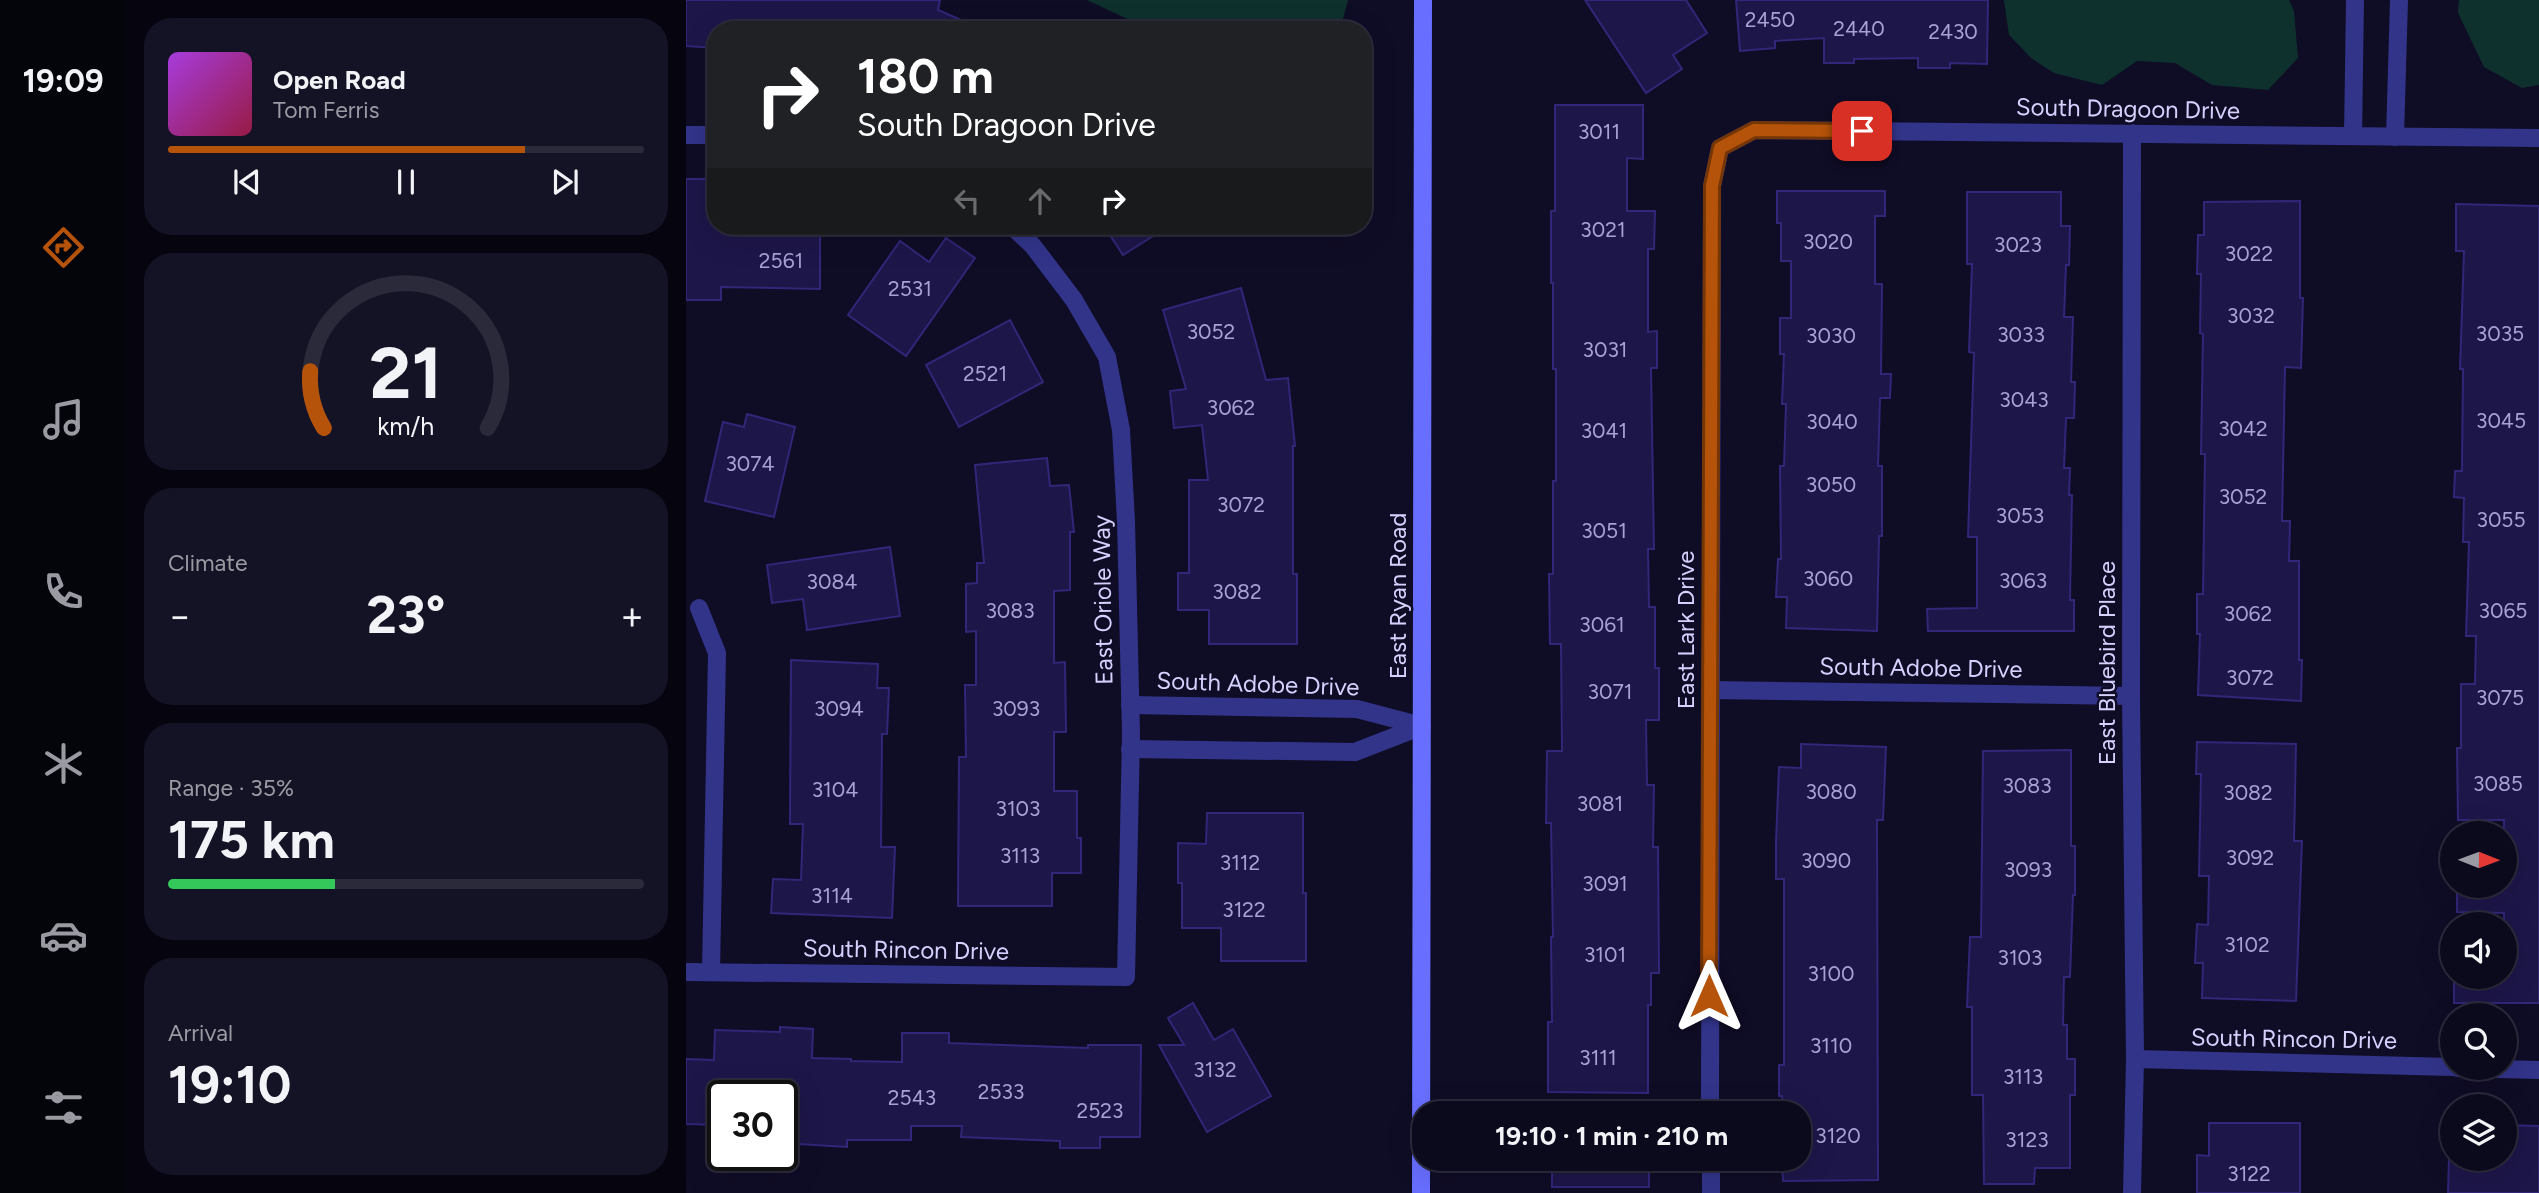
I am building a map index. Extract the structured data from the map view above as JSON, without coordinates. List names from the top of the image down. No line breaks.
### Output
{"streets":{"street":["South Dragoon Drive","East Ryan Road","East Oriole Way","East Lark Drive","East Bluebird Place","South Adobe Drive","South Rincon Drive"]},"crossings":[["South Dragoon Drive","East Lark Drive"],["South Dragoon Drive","East Bluebird Place"],["East Ryan Road","South Adobe Drive"],["East Oriole Way","South Adobe Drive"],["East Oriole Way","South Rincon Drive"],["East Lark Drive","South Adobe Drive"],["East Bluebird Place","South Adobe Drive"],["East Bluebird Place","South Rincon Drive"]],"house_numbers":["2450","2440","2430","3011","3021","3020","3023","3022","2561","2531","3032","3052","3035","3033","3030","3031","2521","3043","3062","3045","3040","3042","3041","3074","3050","3052","3072","3053","3055","3051","3060","3063","3084","3082","3083","3065","3062","3061","3072","3071","3075","3094","3093","3085","3083","3104","3080","3082","3081","3103","3113","3092","3090","3112","3093","3091","3114","3122","3102","3101","3103","3100","3110","3111","3132","3113","2533","2543","2523","3120","3123","3122"],"north":"right","page":{"tabs":"19:09","turn":["180 m","South Dragoon Drive"],"song":["Open Road","Tom Ferris"],"tile":["Climate",["Range · 35%","175 km"],["Arrival","19:10"]],"heat":["−","23°","+"],"limit":"30","trip":"19:10 · 1 min · 210 m","gauge":["21","km/h"]}}
